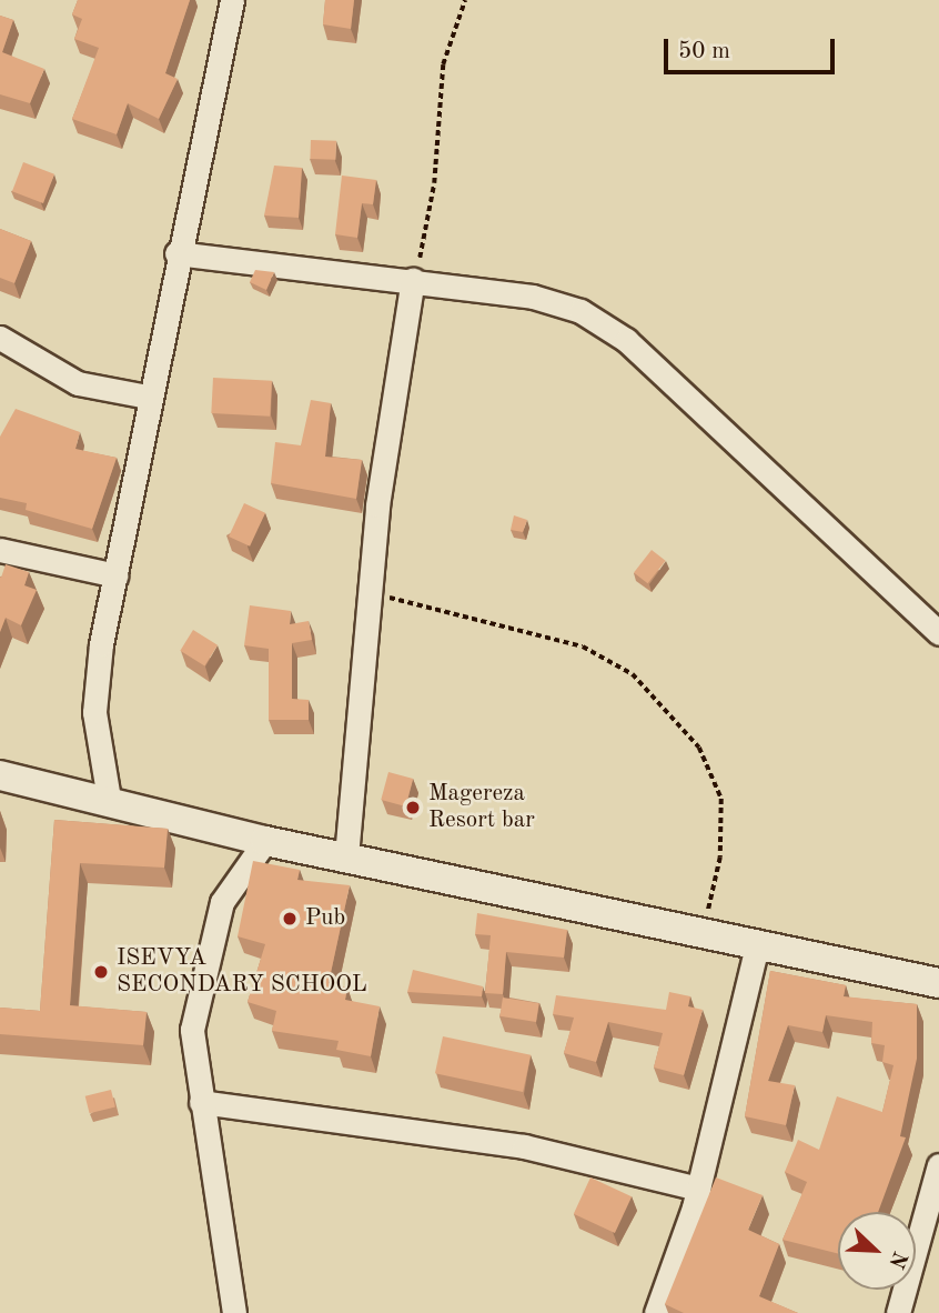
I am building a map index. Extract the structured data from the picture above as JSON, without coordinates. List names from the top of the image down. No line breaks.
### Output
{"places":["Magereza Resort bar","Pub","ISEVYA SECONDARY SCHOOL"],"scale_bar":"50 m","north":"bottom right"}
